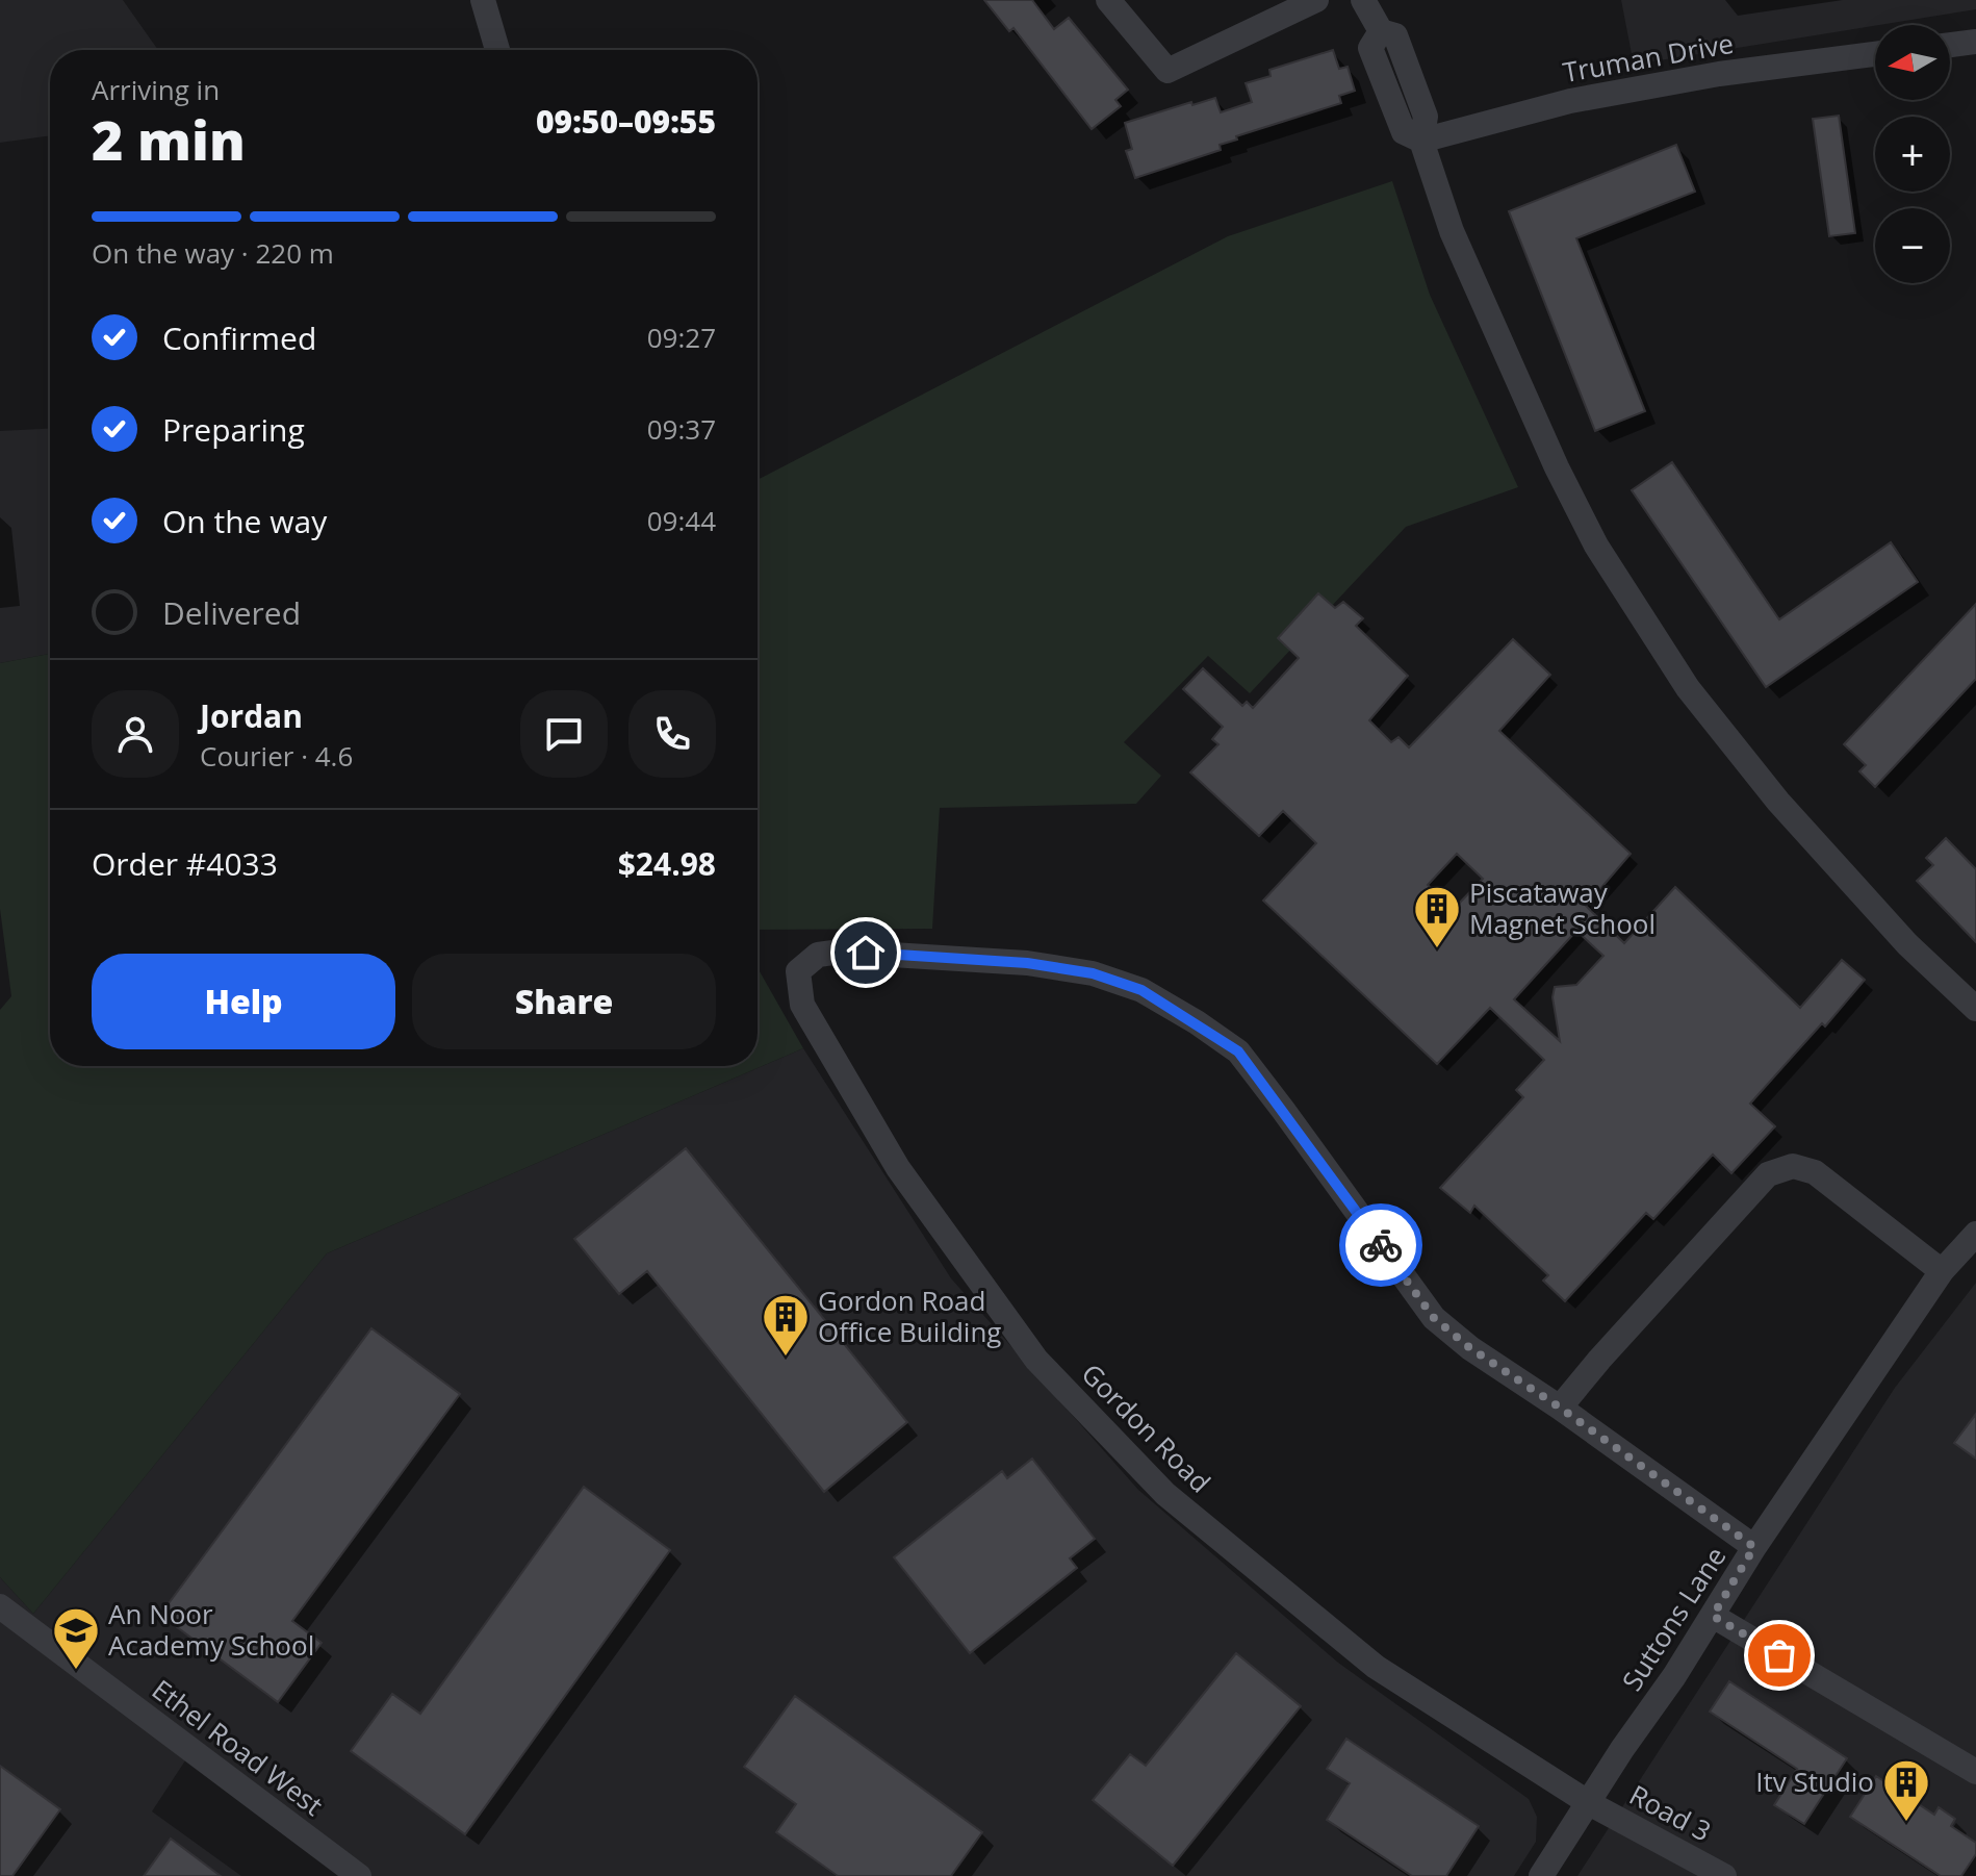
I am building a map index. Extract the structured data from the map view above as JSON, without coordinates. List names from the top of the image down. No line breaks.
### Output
{"streets":{"street":["Truman Drive","Gordon Road","Suttons Lane","Ethel Road West","Road 3"]},"crossings":[["Gordon Road","Suttons Lane"],["Gordon Road","Road 3"],["Suttons Lane","Road 3"]],"places":{"building":["Piscataway Magnet School","Gordon Road Office Building","Itv Studio"],"school or university":["An Noor Academy School"]},"north":"left","page":{"map_buttons":["+","−"],"heading":["2 min","Arriving in","09:50–09:55"],"panel":["Jordan","Courier · 4.6","Order #4033","$24.98"],"bar":"On the way · 220 m","list":[["Confirmed","09:27"],["Preparing","09:37"],["On the way","09:44"],"Delivered"],"buttons":["Help","Share"]}}
